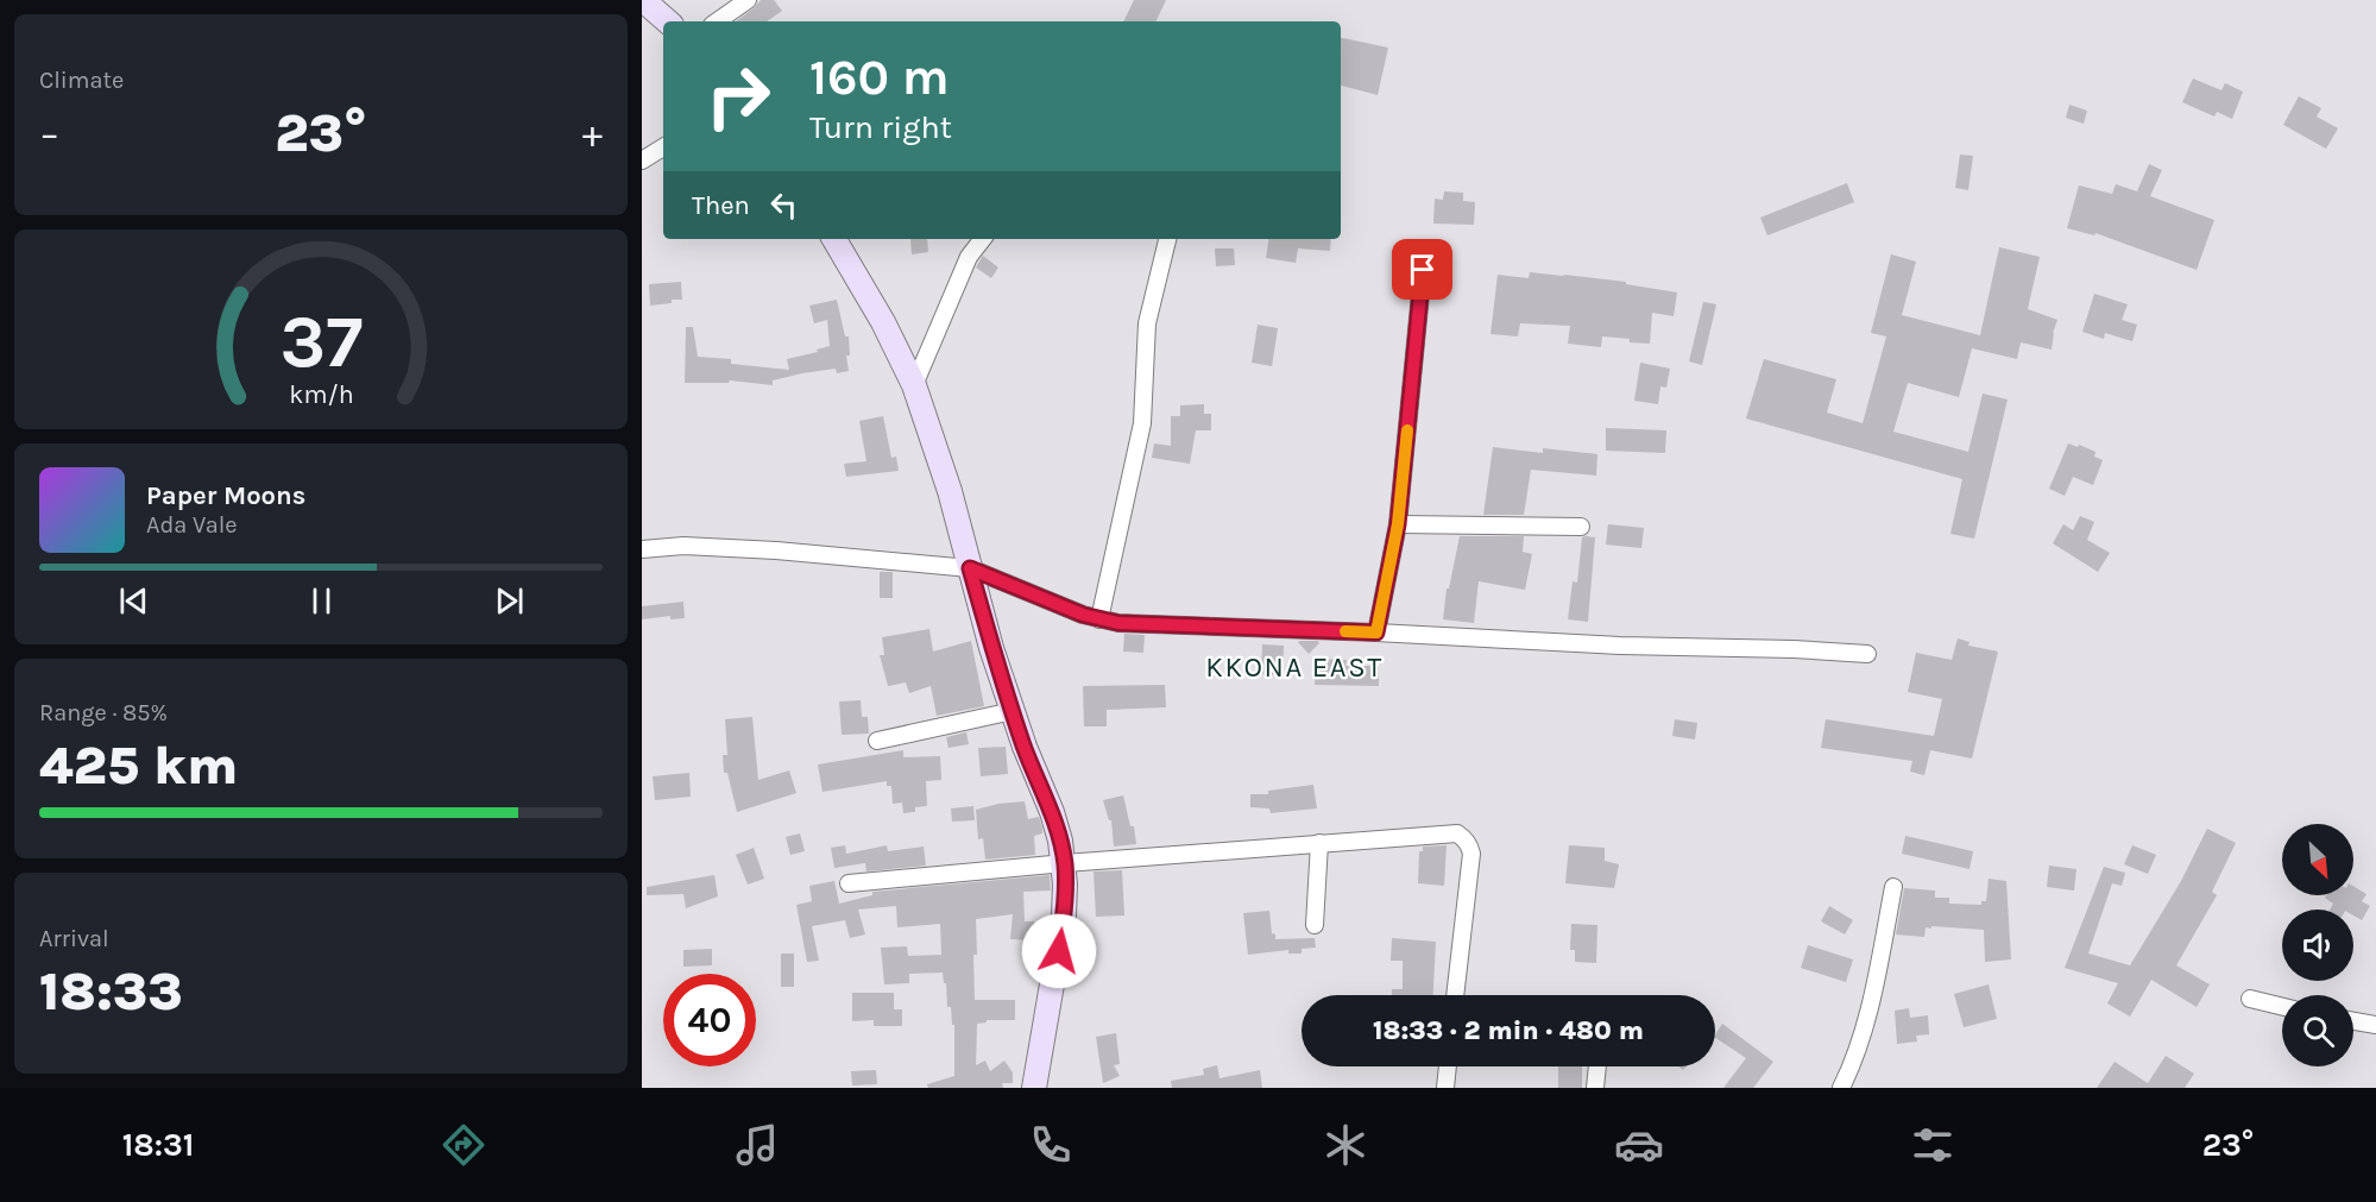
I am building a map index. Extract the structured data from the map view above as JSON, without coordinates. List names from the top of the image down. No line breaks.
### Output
{"districts":["KKONA EAST"],"north":"bottom right","page":{"tile":["Climate",["Range · 85%","425 km"],["Arrival","18:33"]],"turn":["160 m","Turn right"],"heat":["−","23°","+"],"then":"Then","song":["Paper Moons","Ada Vale"],"limit":"40","trip":"18:33 · 2 min · 480 m","tabs":["18:31","23°"],"gauge":["37","km/h"]}}
